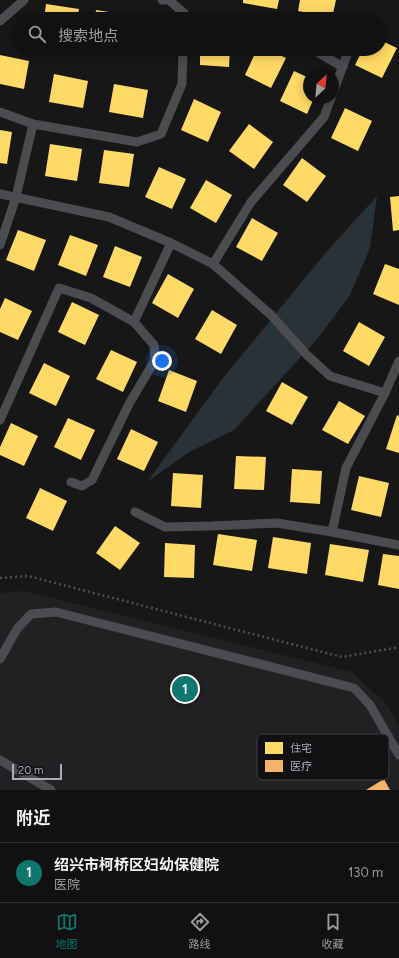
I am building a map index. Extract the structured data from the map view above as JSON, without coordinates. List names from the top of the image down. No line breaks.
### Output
{"legend":["住宅","医疗"],"scale_bar":"20 m","north":"top right","page":{"search":"搜索地点","pins":"1","scale":"20 m","heading":"附近","list":[{"mark":"1","name":"绍兴市柯桥区妇幼保健院","note":"医院","value":"130 m"}],"nav":["地图","路线","收藏"]}}
